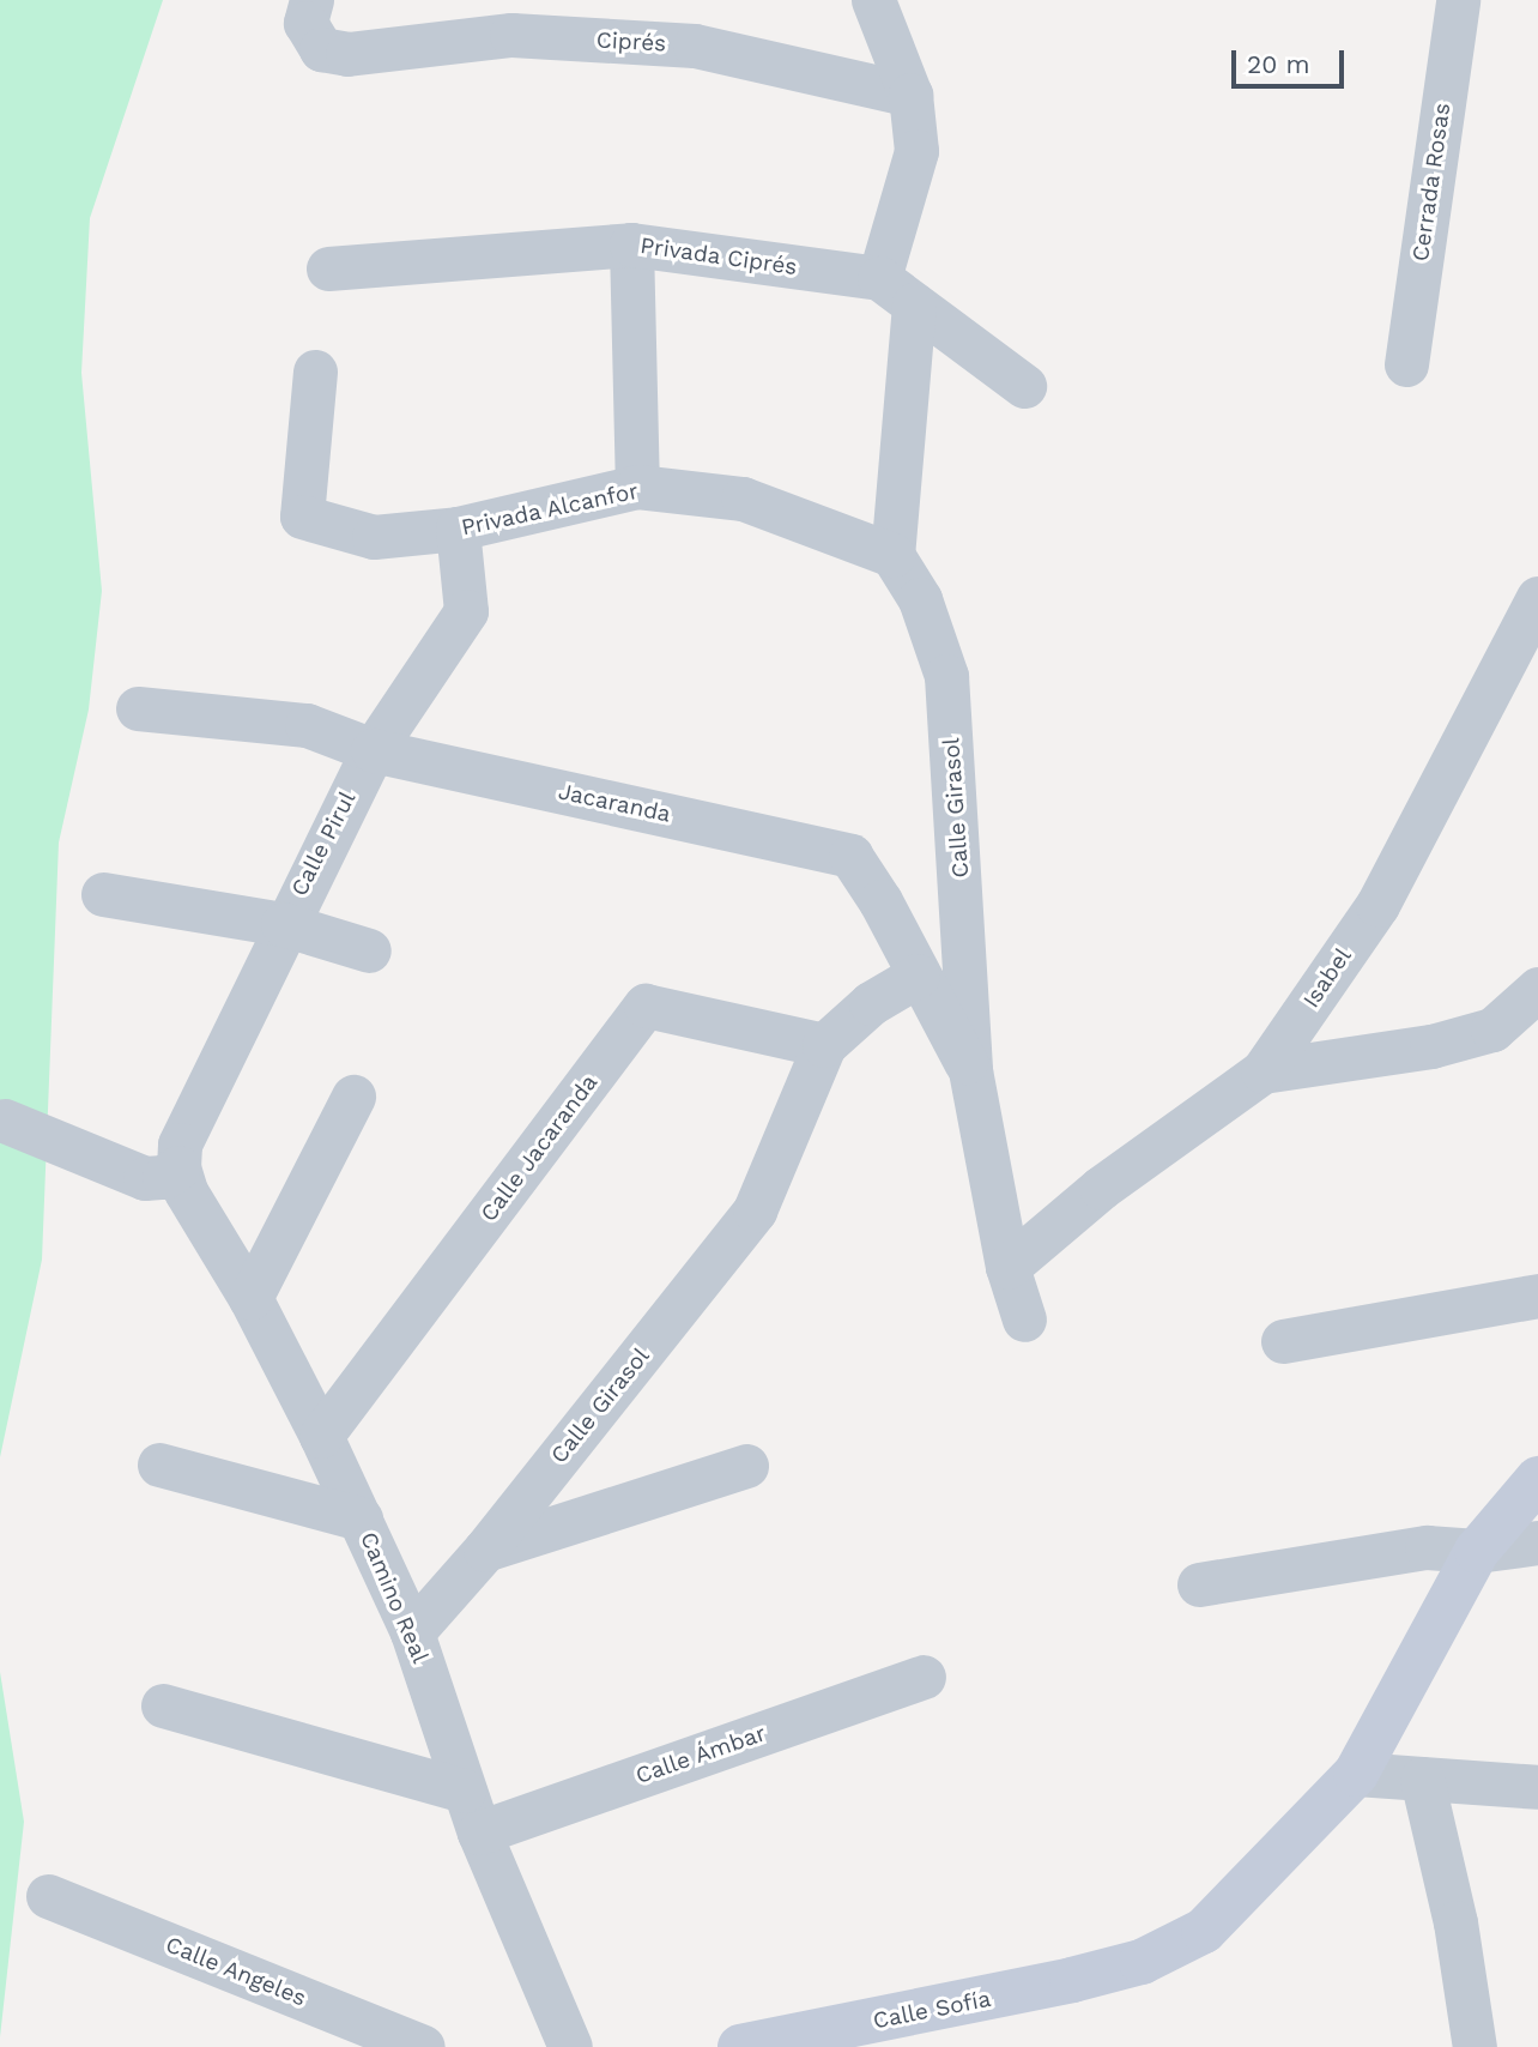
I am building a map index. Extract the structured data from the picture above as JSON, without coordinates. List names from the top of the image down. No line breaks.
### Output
{"streets":{"street":["Ciprés","Cerrada Rosas","Privada Ciprés","Privada Alcanfor","Jacaranda","Calle Girasol","Calle Pirul","Isabel","Calle Jacaranda","Camino Real","Calle Ámbar","Calle Angeles","Calle Sofía"]},"crossings":[["Privada Alcanfor","Calle Girasol"],["Privada Alcanfor","Calle Pirul"],["Jacaranda","Calle Girasol"],["Jacaranda","Calle Pirul"],["Calle Girasol","Isabel"],["Calle Girasol","Calle Jacaranda"],["Calle Girasol","Camino Real"],["Calle Pirul","Camino Real"],["Calle Jacaranda","Camino Real"],["Camino Real","Calle Ámbar"]],"scale_bar":"20 m"}
